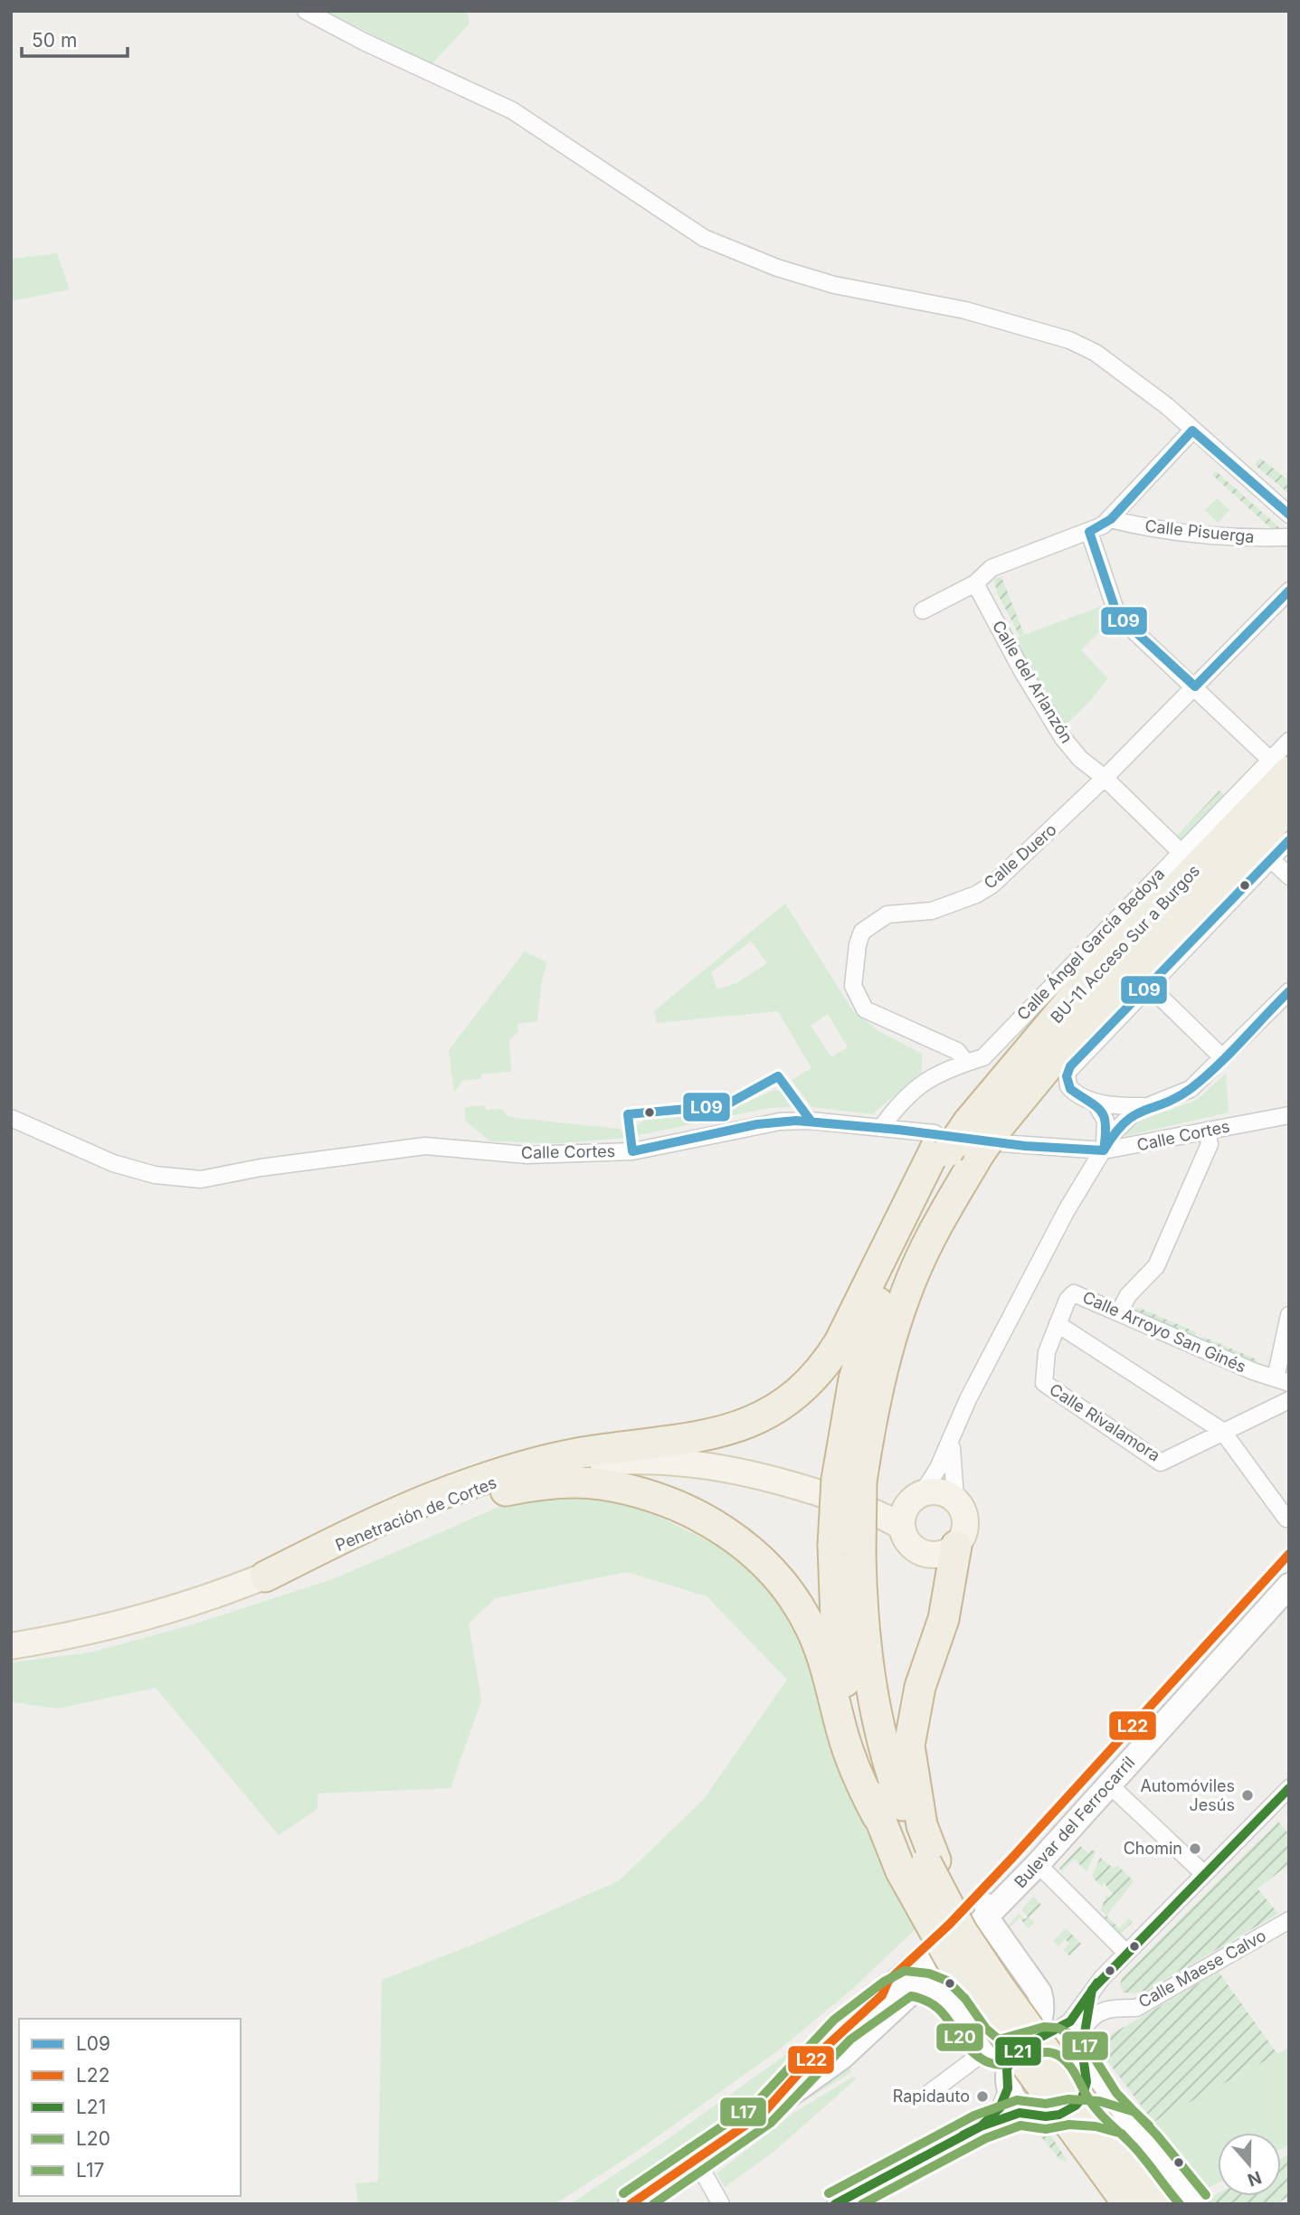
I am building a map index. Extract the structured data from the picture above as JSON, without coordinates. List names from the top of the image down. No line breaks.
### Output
{"streets":{"highway":["BU-11 Acceso Sur a Burgos"],"main road":["Penetración de Cortes","Bulevar del Ferrocarril"],"street":["Calle Pisuerga","Calle del Arlanzón","Calle Duero","Calle Ángel García Bedoya","Calle Cortes","Calle Arroyo San Ginés","Calle Rivalamora","Calle Maese Calvo"]},"crossings":[["Calle del Arlanzón","Calle Duero"],["Calle del Arlanzón","Calle Ángel García Bedoya"],["Calle Duero","Calle Ángel García Bedoya"],["Calle Ángel García Bedoya","BU-11 Acceso Sur a Burgos"],["Calle Ángel García Bedoya","Calle Cortes"],["BU-11 Acceso Sur a Burgos","Calle Cortes"],["BU-11 Acceso Sur a Burgos","Penetración de Cortes"],["Calle Arroyo San Ginés","Calle Rivalamora"]],"places":["Automóviles Jesús","Chomin","Rapidauto"],"lines":["transit line L09","transit line L22","transit line L21","transit line L17","transit line L20"],"legend":["L09","L22","L21","L20","L17"],"scale_bar":"50 m","north":"bottom"}
